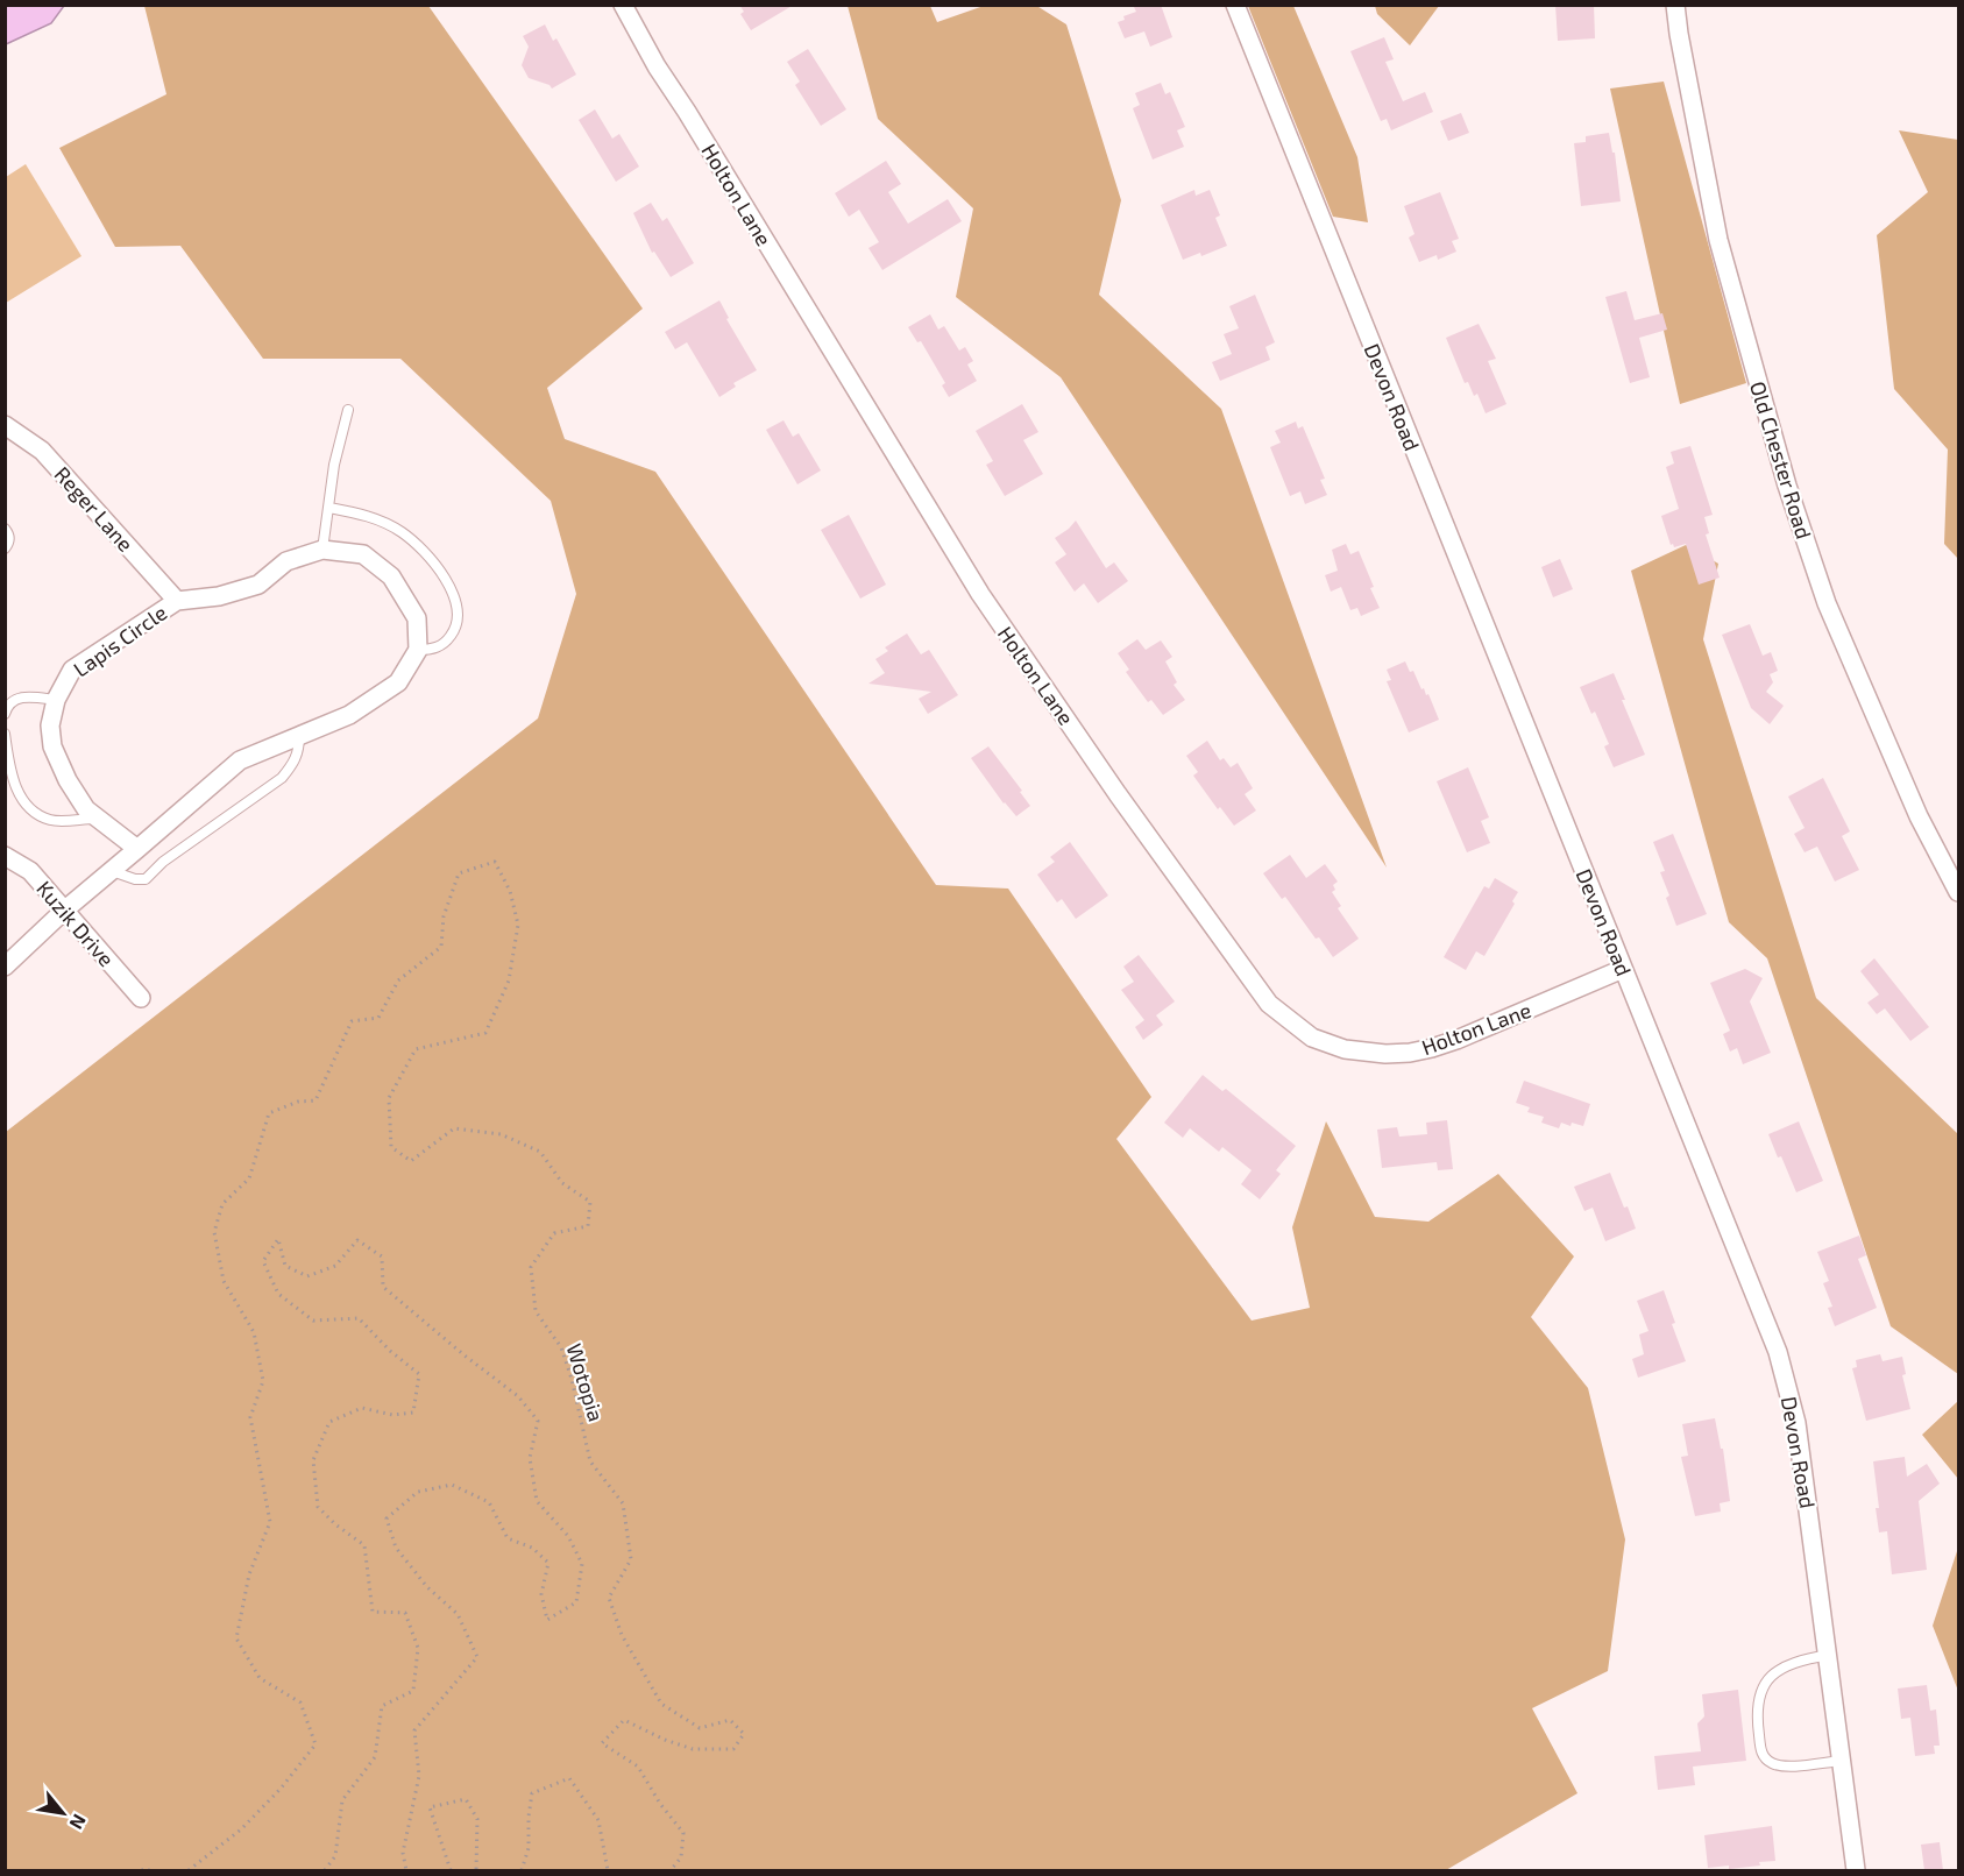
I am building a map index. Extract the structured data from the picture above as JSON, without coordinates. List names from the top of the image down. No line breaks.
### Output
{"streets":{"street":["Holton Lane","Devon Road","Old Chester Road","Reger Lane","Lapis Circle","Kuzik Drive"],"path":["Wotopia"]},"crossings":[["Holton Lane","Devon Road"],["Reger Lane","Lapis Circle"]],"north":"bottom right"}
